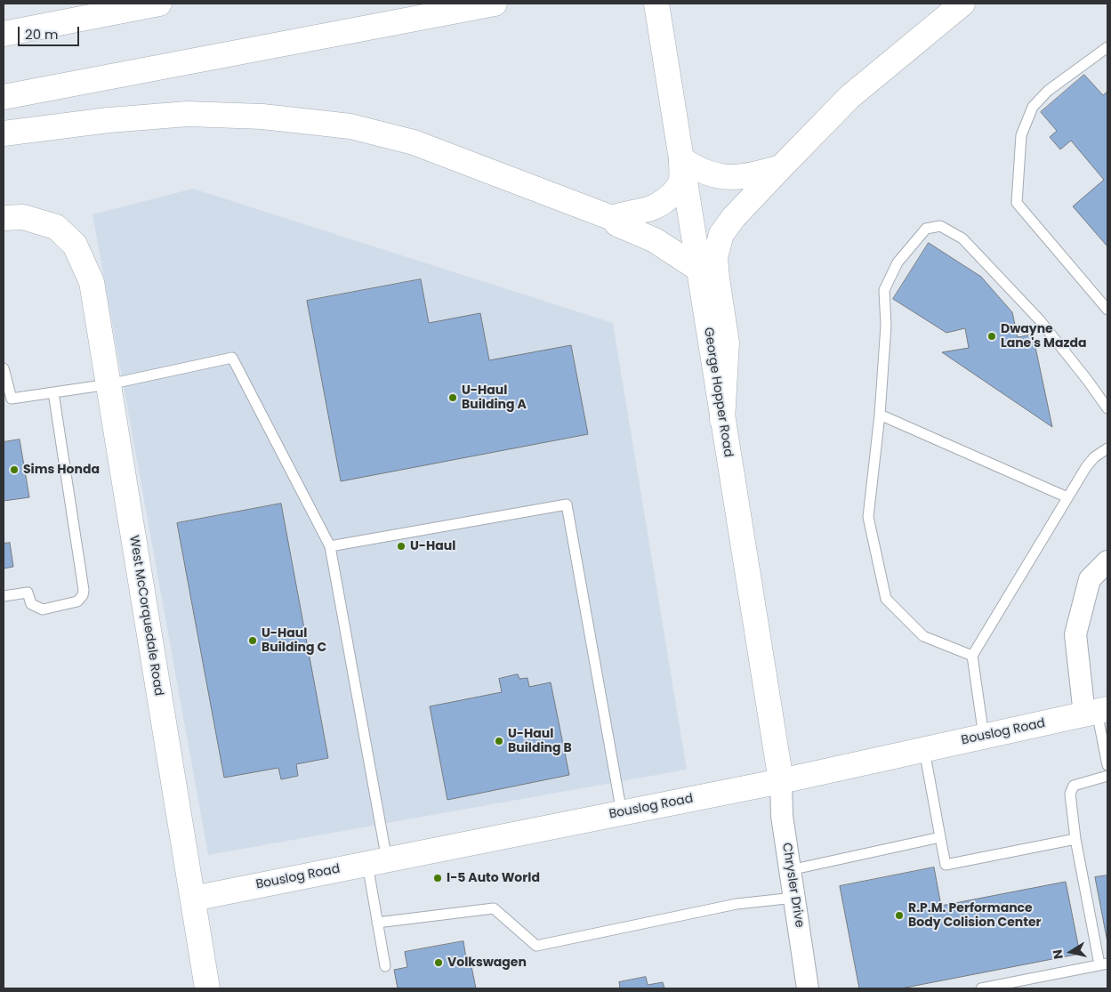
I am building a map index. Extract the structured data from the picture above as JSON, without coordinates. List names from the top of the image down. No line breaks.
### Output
{"streets":{"main road":["George Hopper Road","West McCorquedale Road","Bouslog Road"],"street":["Chrysler Drive"]},"crossings":[["George Hopper Road","Bouslog Road"],["George Hopper Road","Chrysler Drive"],["West McCorquedale Road","Bouslog Road"],["Bouslog Road","Chrysler Drive"]],"places":["Dwayne Lane's Mazda","U-Haul Building A","Sims Honda","U-Haul","U-Haul Building C","U-Haul Building B","I-5 Auto World","R.P.M. Performance Body Colision Center","Volkswagen"],"scale_bar":"20 m","north":"left"}
